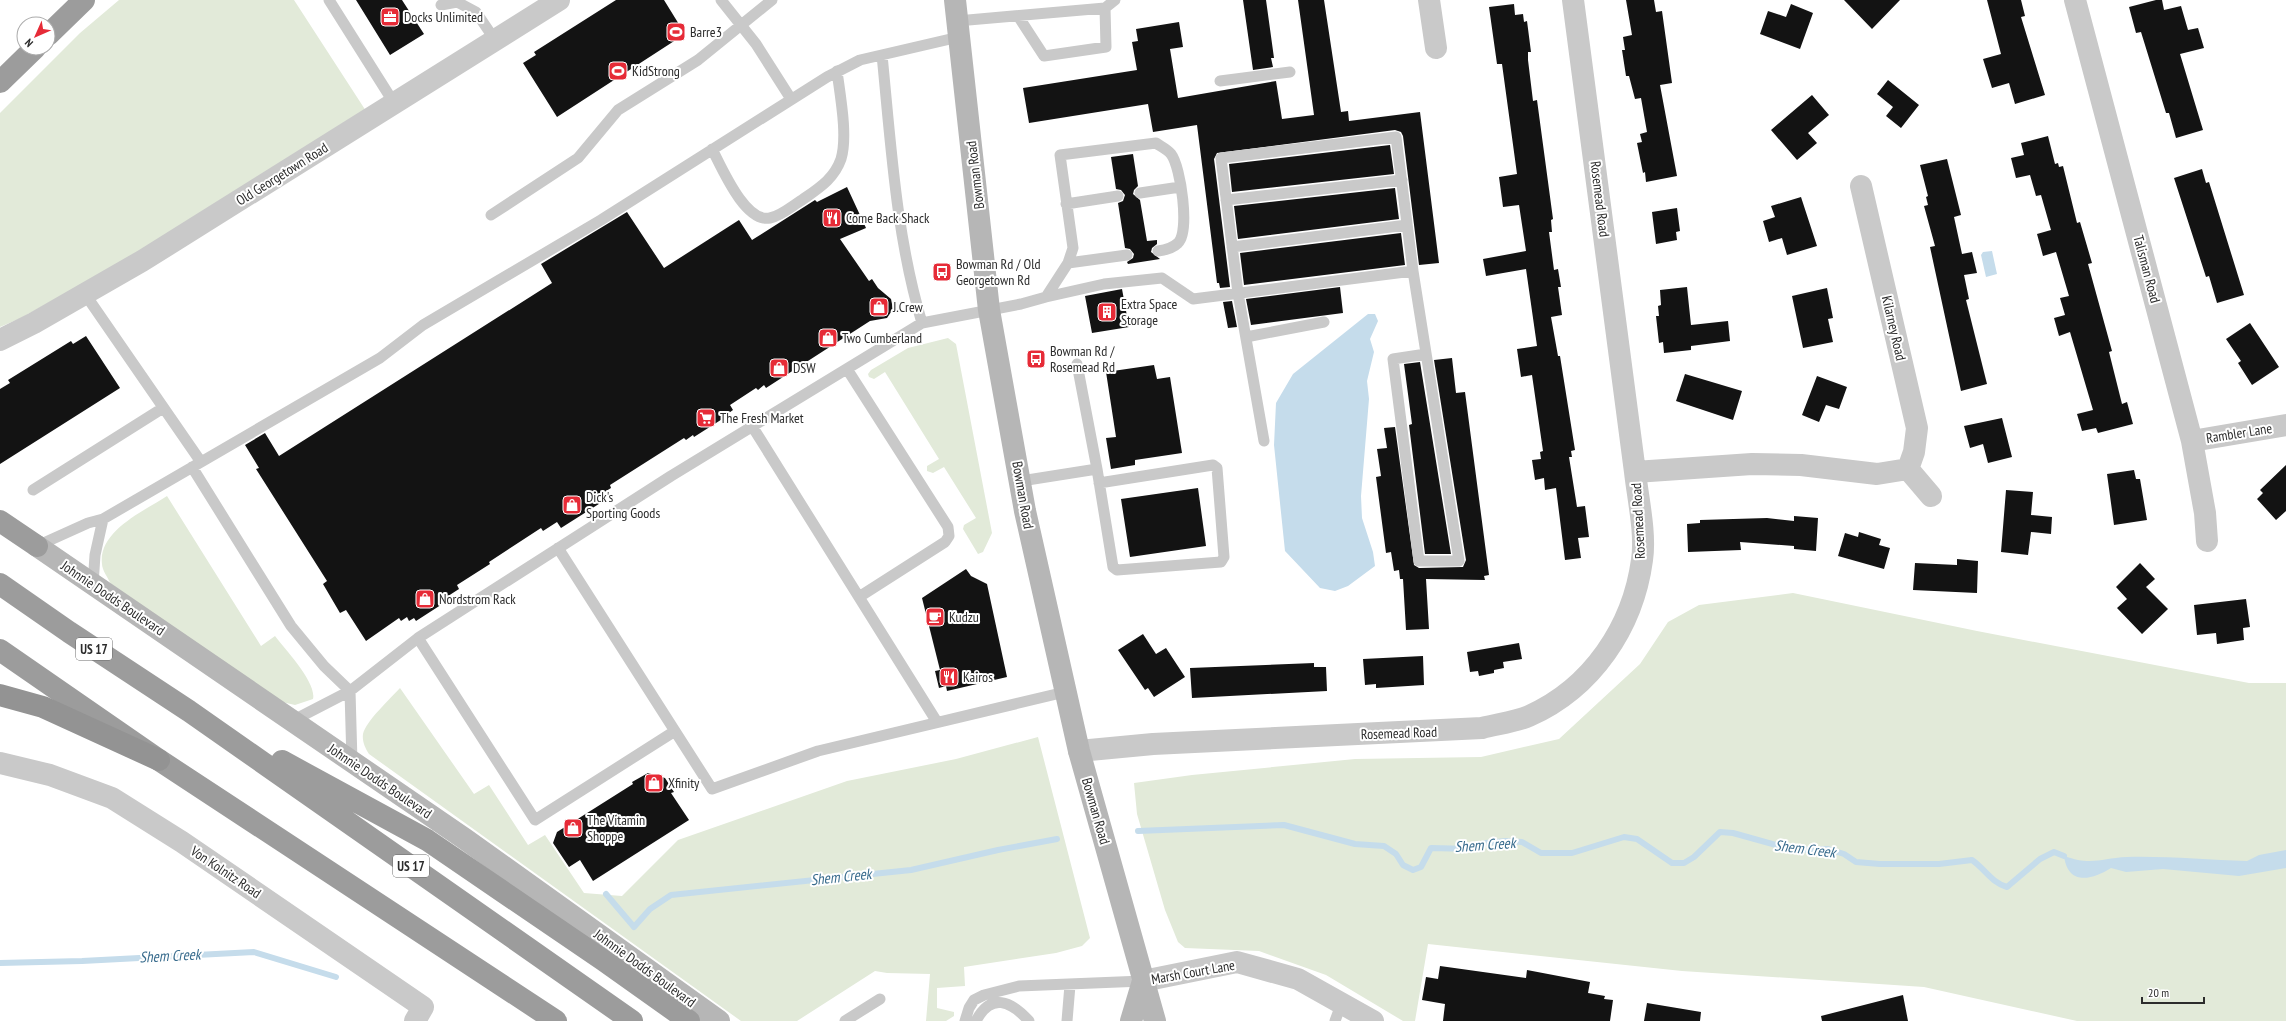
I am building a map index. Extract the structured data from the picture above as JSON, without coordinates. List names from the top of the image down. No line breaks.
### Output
{"streets":{"highway":["US 17"],"main road":["Bowman Road","Johnnie Dodds Boulevard"],"street":["Old Georgetown Road","Rosemead Road","Talisman Road","Kilarney Road","Rambler Lane","Von Kolnitz Road","Marsh Court Lane"]},"crossings":[["Bowman Road","Rosemead Road"],["Bowman Road","Marsh Court Lane"],["Talisman Road","Rambler Lane"]],"water":["Shem Creek"],"places":{"office":["Docks Unlimited"],"sports":["Barre3","KidStrong"],"restaurant":["Come Back Shack","Kairos"],"bus stop":["Bowman Rd / Old Georgetown Rd","Bowman Rd / Rosemead Rd"],"shop":["J.Crew","Two Cumberland","DSW","Dick's Sporting Goods","Nordstrom Rack","Xfinity","The Vitamin Shoppe"],"building":["Extra Space Storage"],"supermarket":["The Fresh Market"],"cafe":["Kudzu"]},"scale_bar":"20 m","north":"bottom left"}
